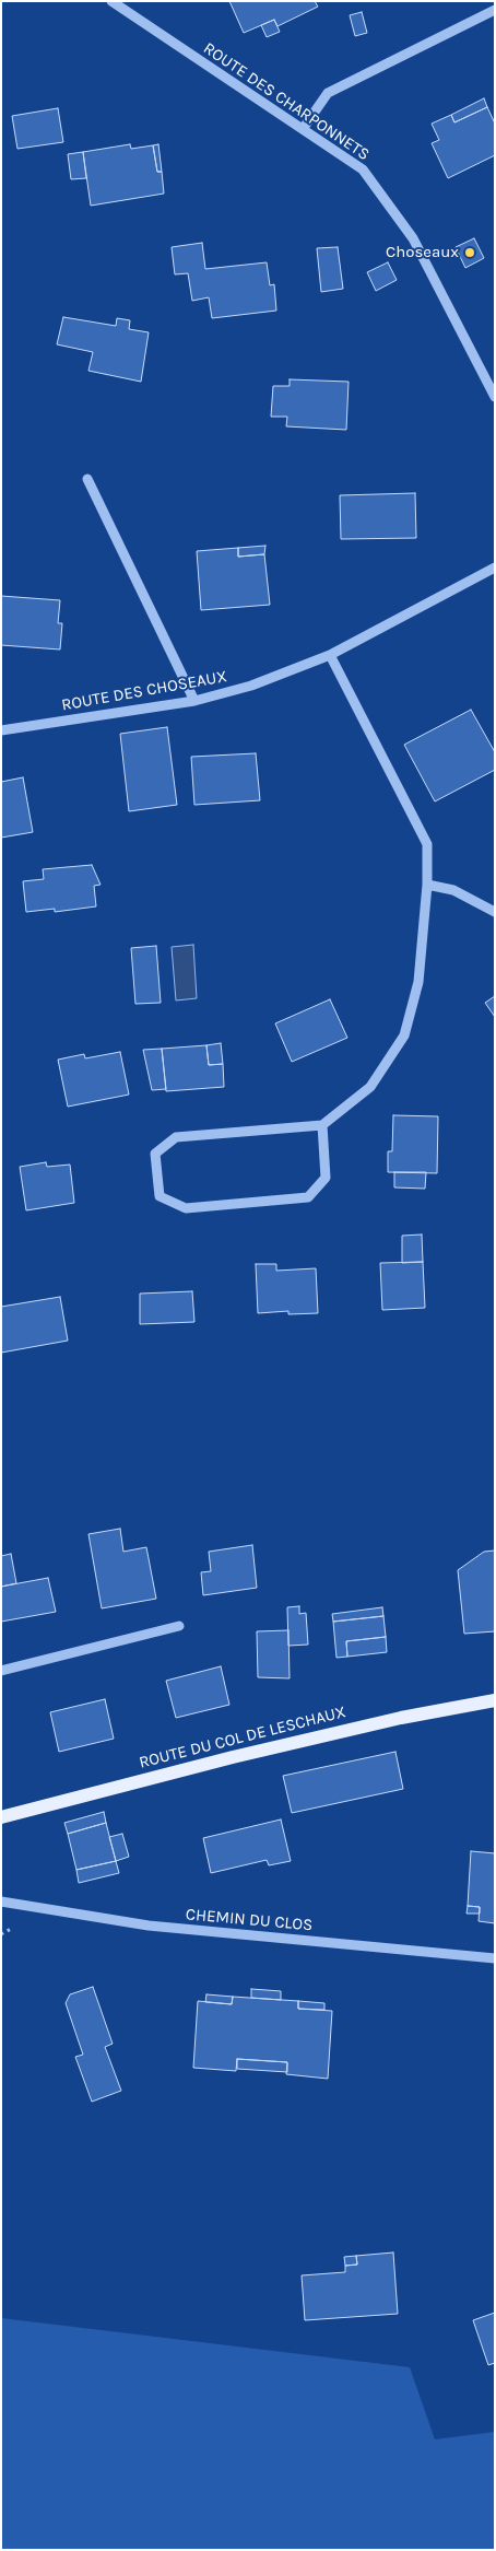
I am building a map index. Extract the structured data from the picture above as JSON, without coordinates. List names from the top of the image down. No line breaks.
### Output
{"streets":{"main road":["ROUTE DU COL DE LESCHAUX"],"street":["ROUTE DES CHARPONNETS","ROUTE DES CHOSEAUX","CHEMIN DU CLOS"]},"places":["Choseaux"]}
